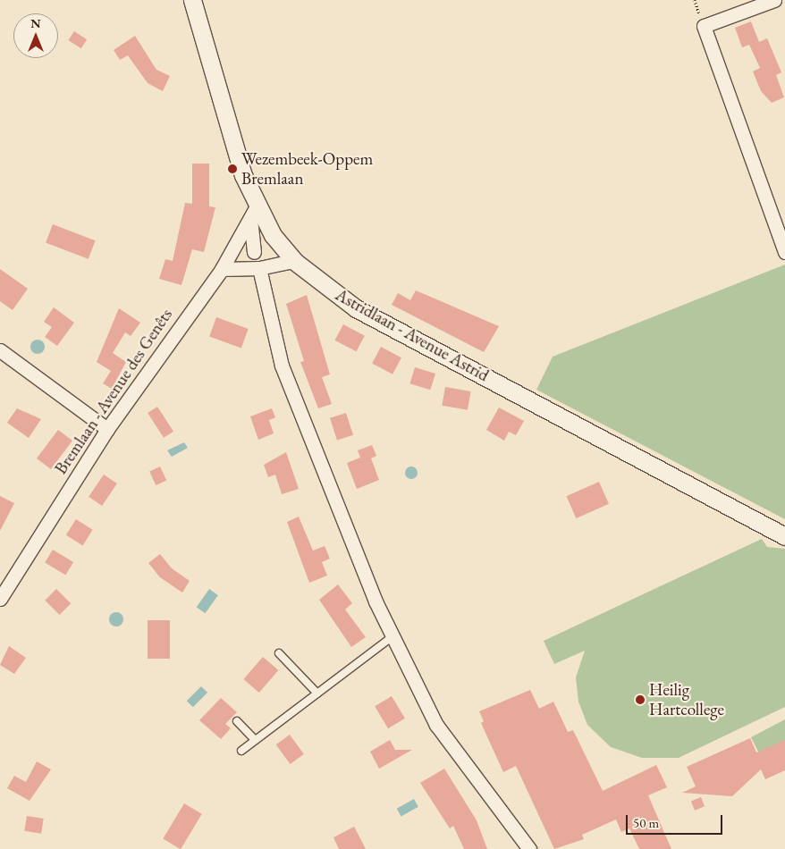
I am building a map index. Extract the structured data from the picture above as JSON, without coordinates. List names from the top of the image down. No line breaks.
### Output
{"streets":{"street":["Astridlaan - Avenue Astrid","Bremlaan - Avenue des Genêts"]},"crossings":[["Astridlaan - Avenue Astrid","Bremlaan - Avenue des Genêts"]],"places":["Wezembeek-Oppem Bremlaan","Heilig Hartcollege"],"scale_bar":"50 m","north":"top"}
